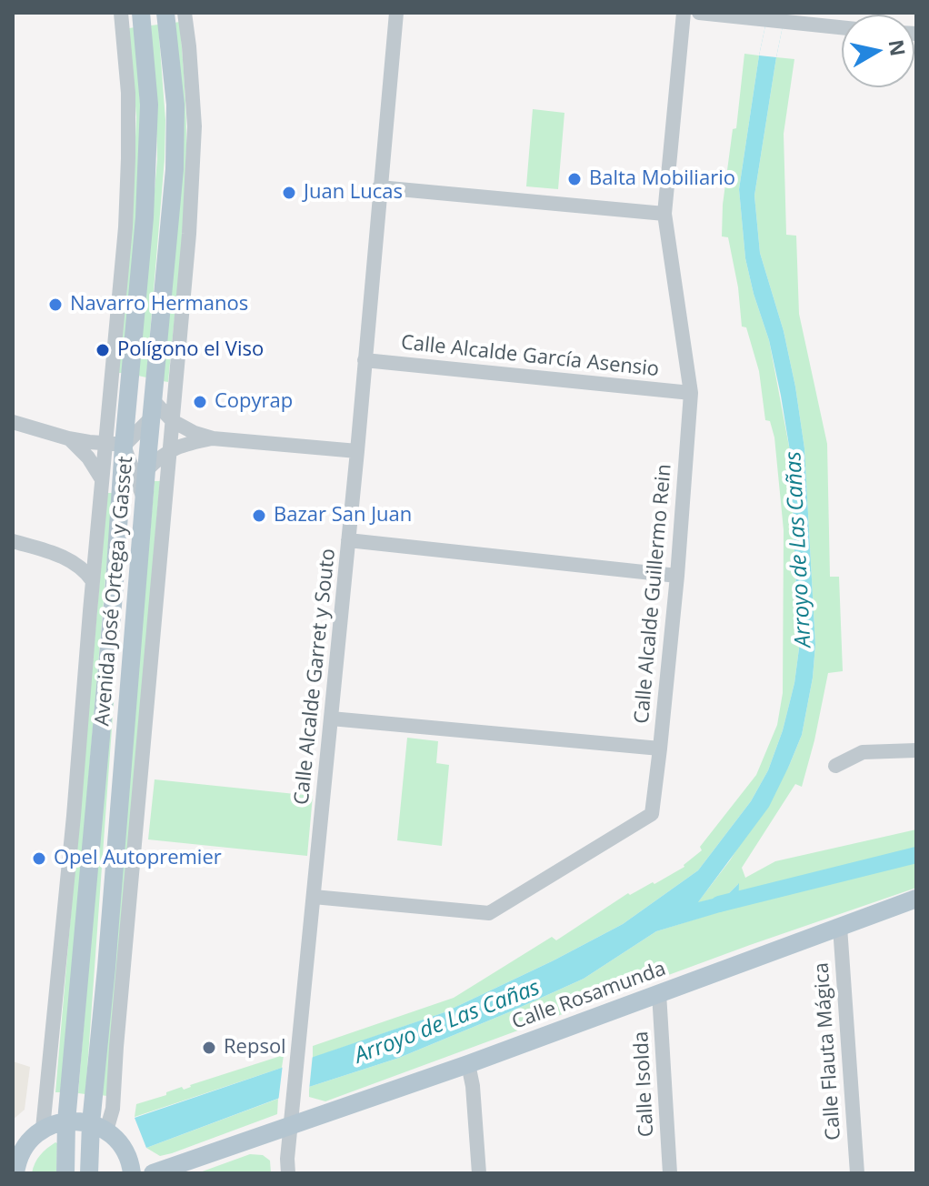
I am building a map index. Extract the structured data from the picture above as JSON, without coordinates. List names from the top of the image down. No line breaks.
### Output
{"streets":{"main road":["Avenida José Ortega y Gasset","Calle Rosamunda"],"street":["Calle Alcalde García Asensio","Calle Alcalde Guillermo Rein","Calle Alcalde Garret y Souto","Calle Flauta Mágica","Calle Isolda"]},"crossings":[["Calle Alcalde García Asensio","Calle Alcalde Guillermo Rein"],["Calle Alcalde García Asensio","Calle Alcalde Garret y Souto"],["Calle Alcalde Guillermo Rein","Calle Alcalde Garret y Souto"],["Calle Alcalde Garret y Souto","Calle Rosamunda"],["Calle Rosamunda","Calle Flauta Mágica"],["Calle Rosamunda","Calle Isolda"]],"water":["Arroyo de Las Cañas"],"places":["Balta Mobiliario","Juan Lucas","Navarro Hermanos","Polígono el Viso","Copyrap","Bazar San Juan","Opel Autopremier","Repsol"],"north":"right"}
